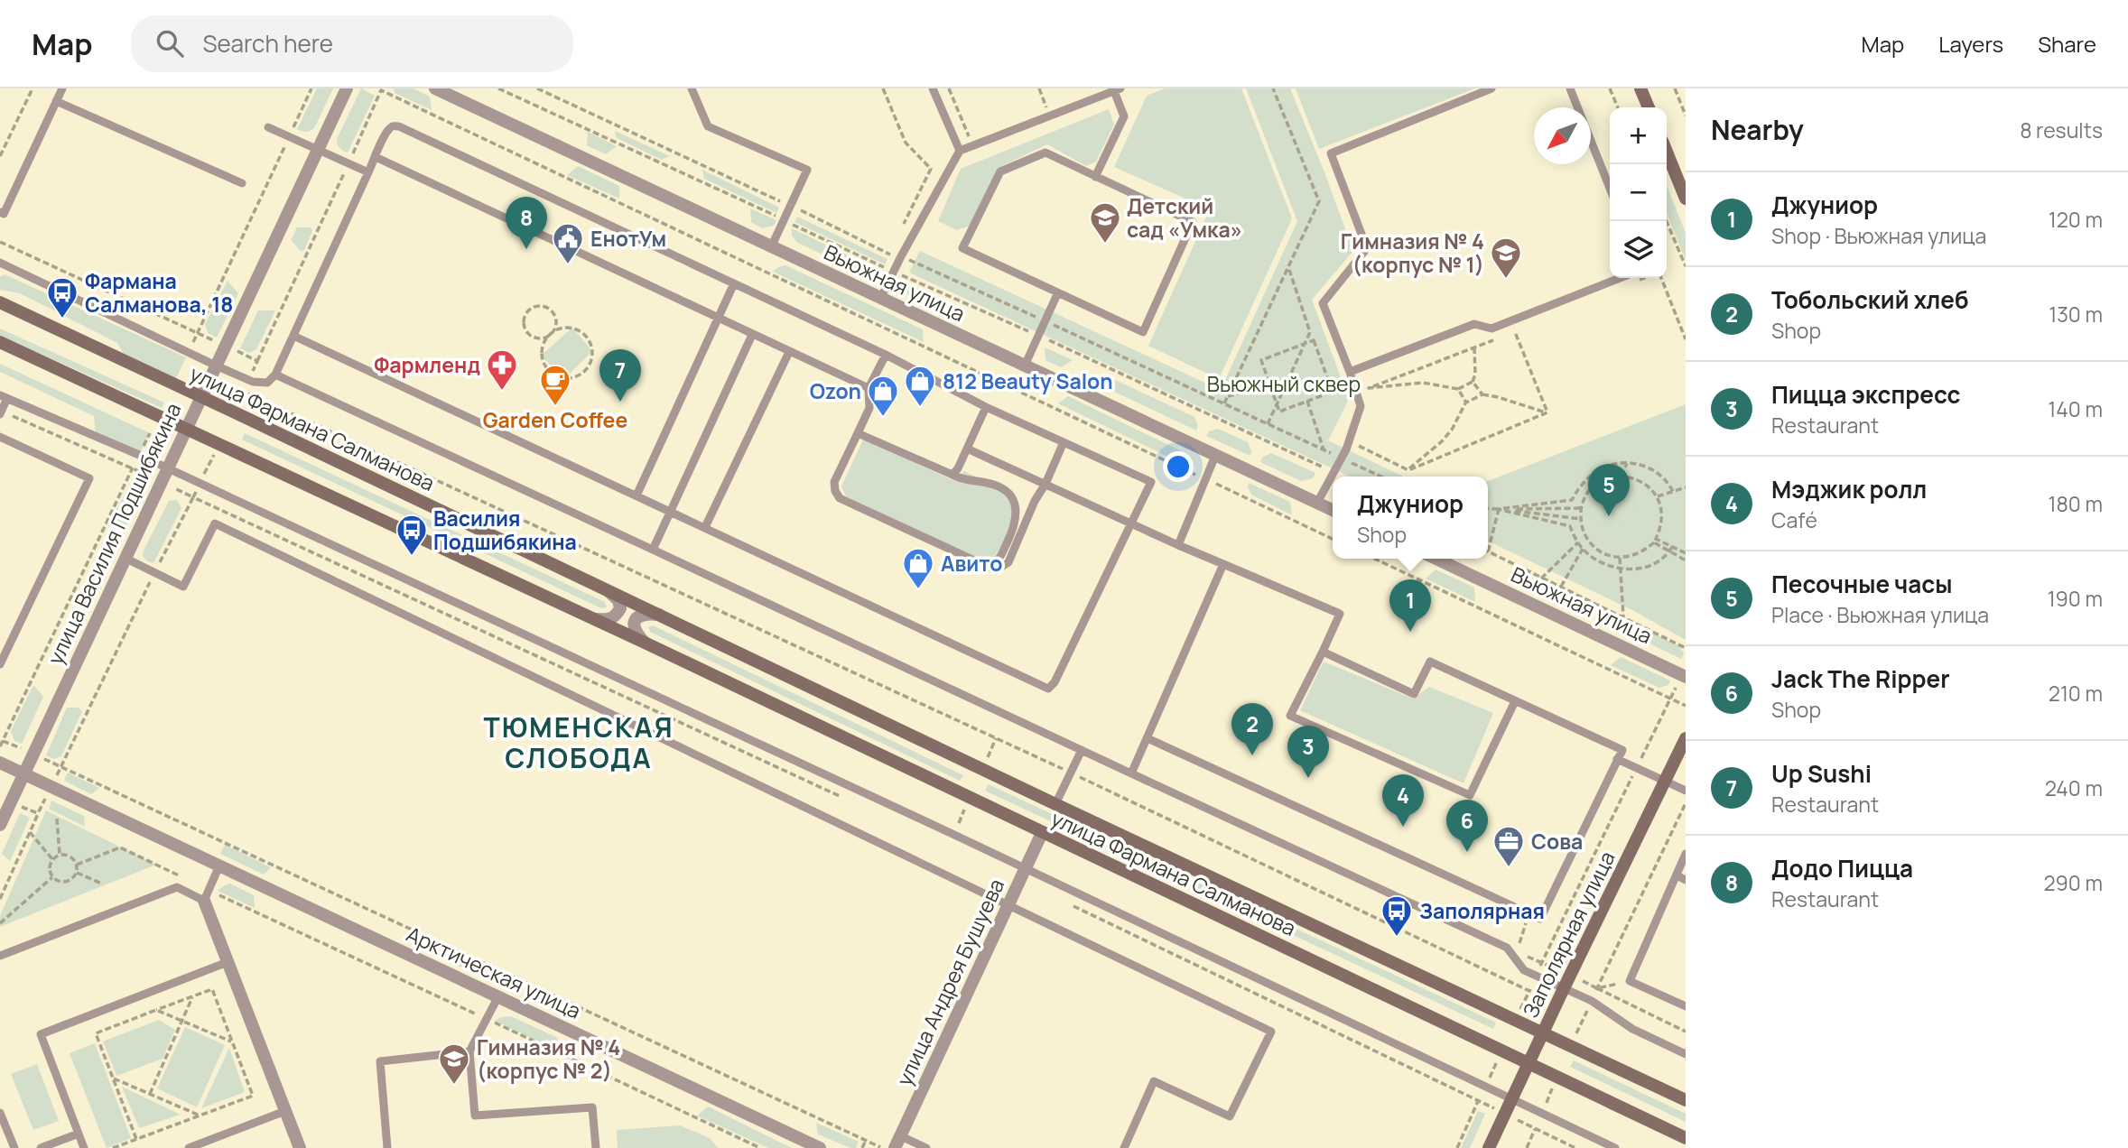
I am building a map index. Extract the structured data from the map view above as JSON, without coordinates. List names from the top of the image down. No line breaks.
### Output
{"streets":{"street":["Вьюжная улица","улица Фармана Салманова","улица Василия Подшибякина","Заполярная улица","Арктическая улица","улица Андрея Бушуева"]},"crossings":[["улица Фармана Салманова","улица Василия Подшибякина"],["улица Фармана Салманова","Заполярная улица"],["улица Фармана Салманова","улица Андрея Бушуева"],["улица Василия Подшибякина","Арктическая улица"]],"districts":["ТЮМЕНСКАЯ СЛОБОДА"],"parks":["Вьюжный сквер"],"places":{"school or university":["Детский сад «Умка»","Гимназия № 4 (корпус № 1)","Гимназия № 4 (корпус № 2)"],"public building":["ЕнотУм"],"bus stop":["Фармана Салманова, 18","Василия Подшибякина","Заполярная"],"pharmacy":["Фармленд"],"cafe":["Garden Coffee"],"shop":["812 Beauty Salon","Ozon","Авито"],"office":["Сова"]},"north":"bottom left","page":{"header":"Map","search":"Search here","nav":["Map","Layers","Share"],"heading":["Nearby","8 results"],"map_buttons":["+","−"],"list":[{"mark":"1","name":"Джуниор","note":"Shop · Вьюжная улица","value":"120 m"},{"mark":"2","name":"Тобольский хлеб","note":"Shop","value":"130 m"},{"mark":"3","name":"Пицца экспресс","note":"Restaurant","value":"140 m"},{"mark":"4","name":"Мэджик ролл","note":"Café","value":"180 m"},{"mark":"5","name":"Песочные часы","note":"Place · Вьюжная улица","value":"190 m"},{"mark":"6","name":"Jack The Ripper","note":"Shop","value":"210 m"},{"mark":"7","name":"Up Sushi","note":"Restaurant","value":"240 m"},{"mark":"8","name":"Додо Пицца","note":"Restaurant","value":"290 m"}],"pins":["8","7","5","1","2","3","4","6"],"popup":["Джуниор","Shop"]}}
